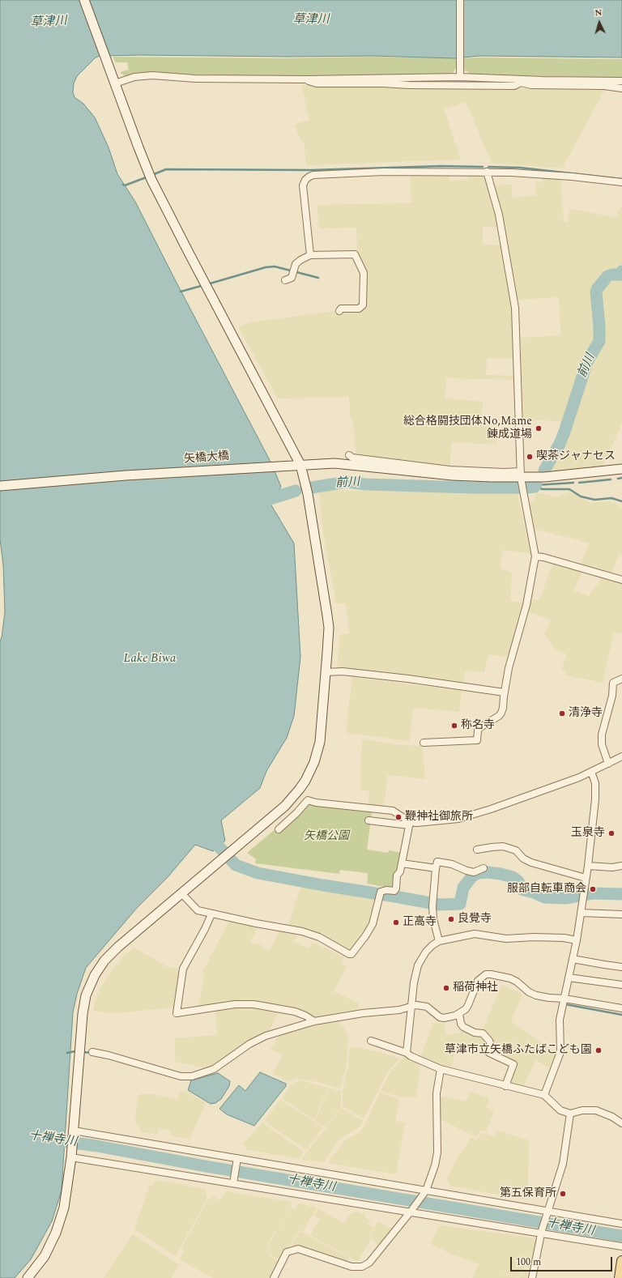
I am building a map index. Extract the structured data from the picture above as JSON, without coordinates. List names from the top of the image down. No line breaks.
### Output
{"streets":{"street":["矢橋大橋"]},"water":["草津川","前川","Lake Biwa","十禅寺川"],"parks":["矢橋公園"],"places":["総合格闘技団体No,Mame 錬成道場","喫茶ジャナセス","清浄寺","称名寺","鞭神社御旅所","玉泉寺","服部自転車商会","良覺寺","正高寺","稲荷神社","草津市立矢橋ふたばこども園","第五保育所"],"scale_bar":"100 m","north":"top"}
